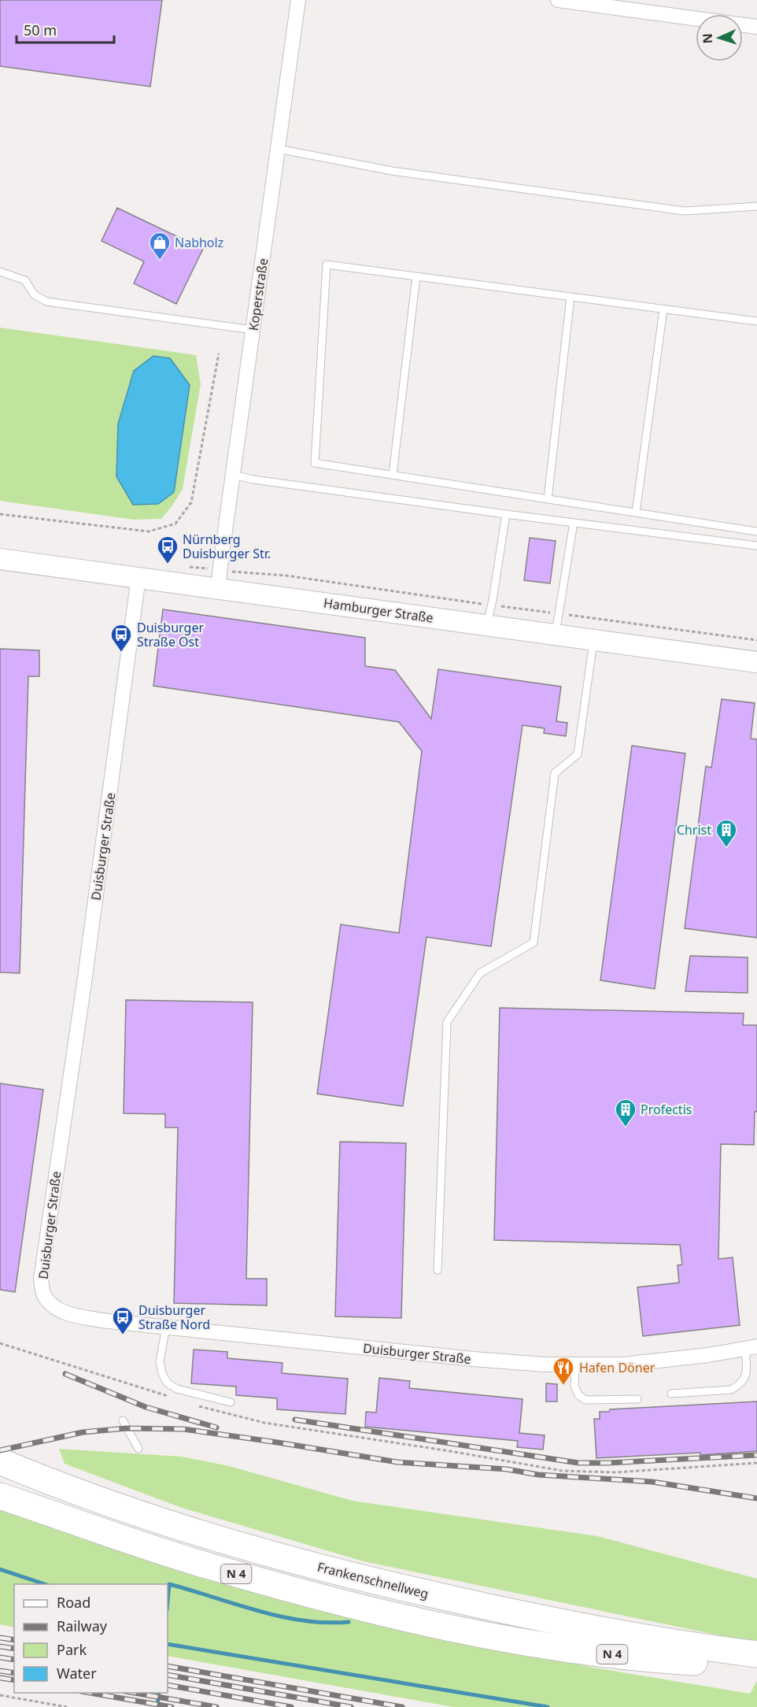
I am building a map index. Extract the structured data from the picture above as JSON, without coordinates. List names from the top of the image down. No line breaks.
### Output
{"streets":{"highway":["N 4","Frankenschnellweg"],"street":["Koperstraße","Hamburger Straße","Duisburger Straße"]},"crossings":[["Koperstraße","Hamburger Straße"],["Hamburger Straße","Duisburger Straße"]],"places":{"shop":["Nabholz"],"bus stop":["Nürnberg Duisburger Str.","Duisburger Straße Ost","Duisburger Straße Nord"],"building":["Christ","Profectis"],"restaurant":["Hafen Döner"]},"legend":["Road","Railway","Park","Water"],"scale_bar":"50 m","north":"left"}
